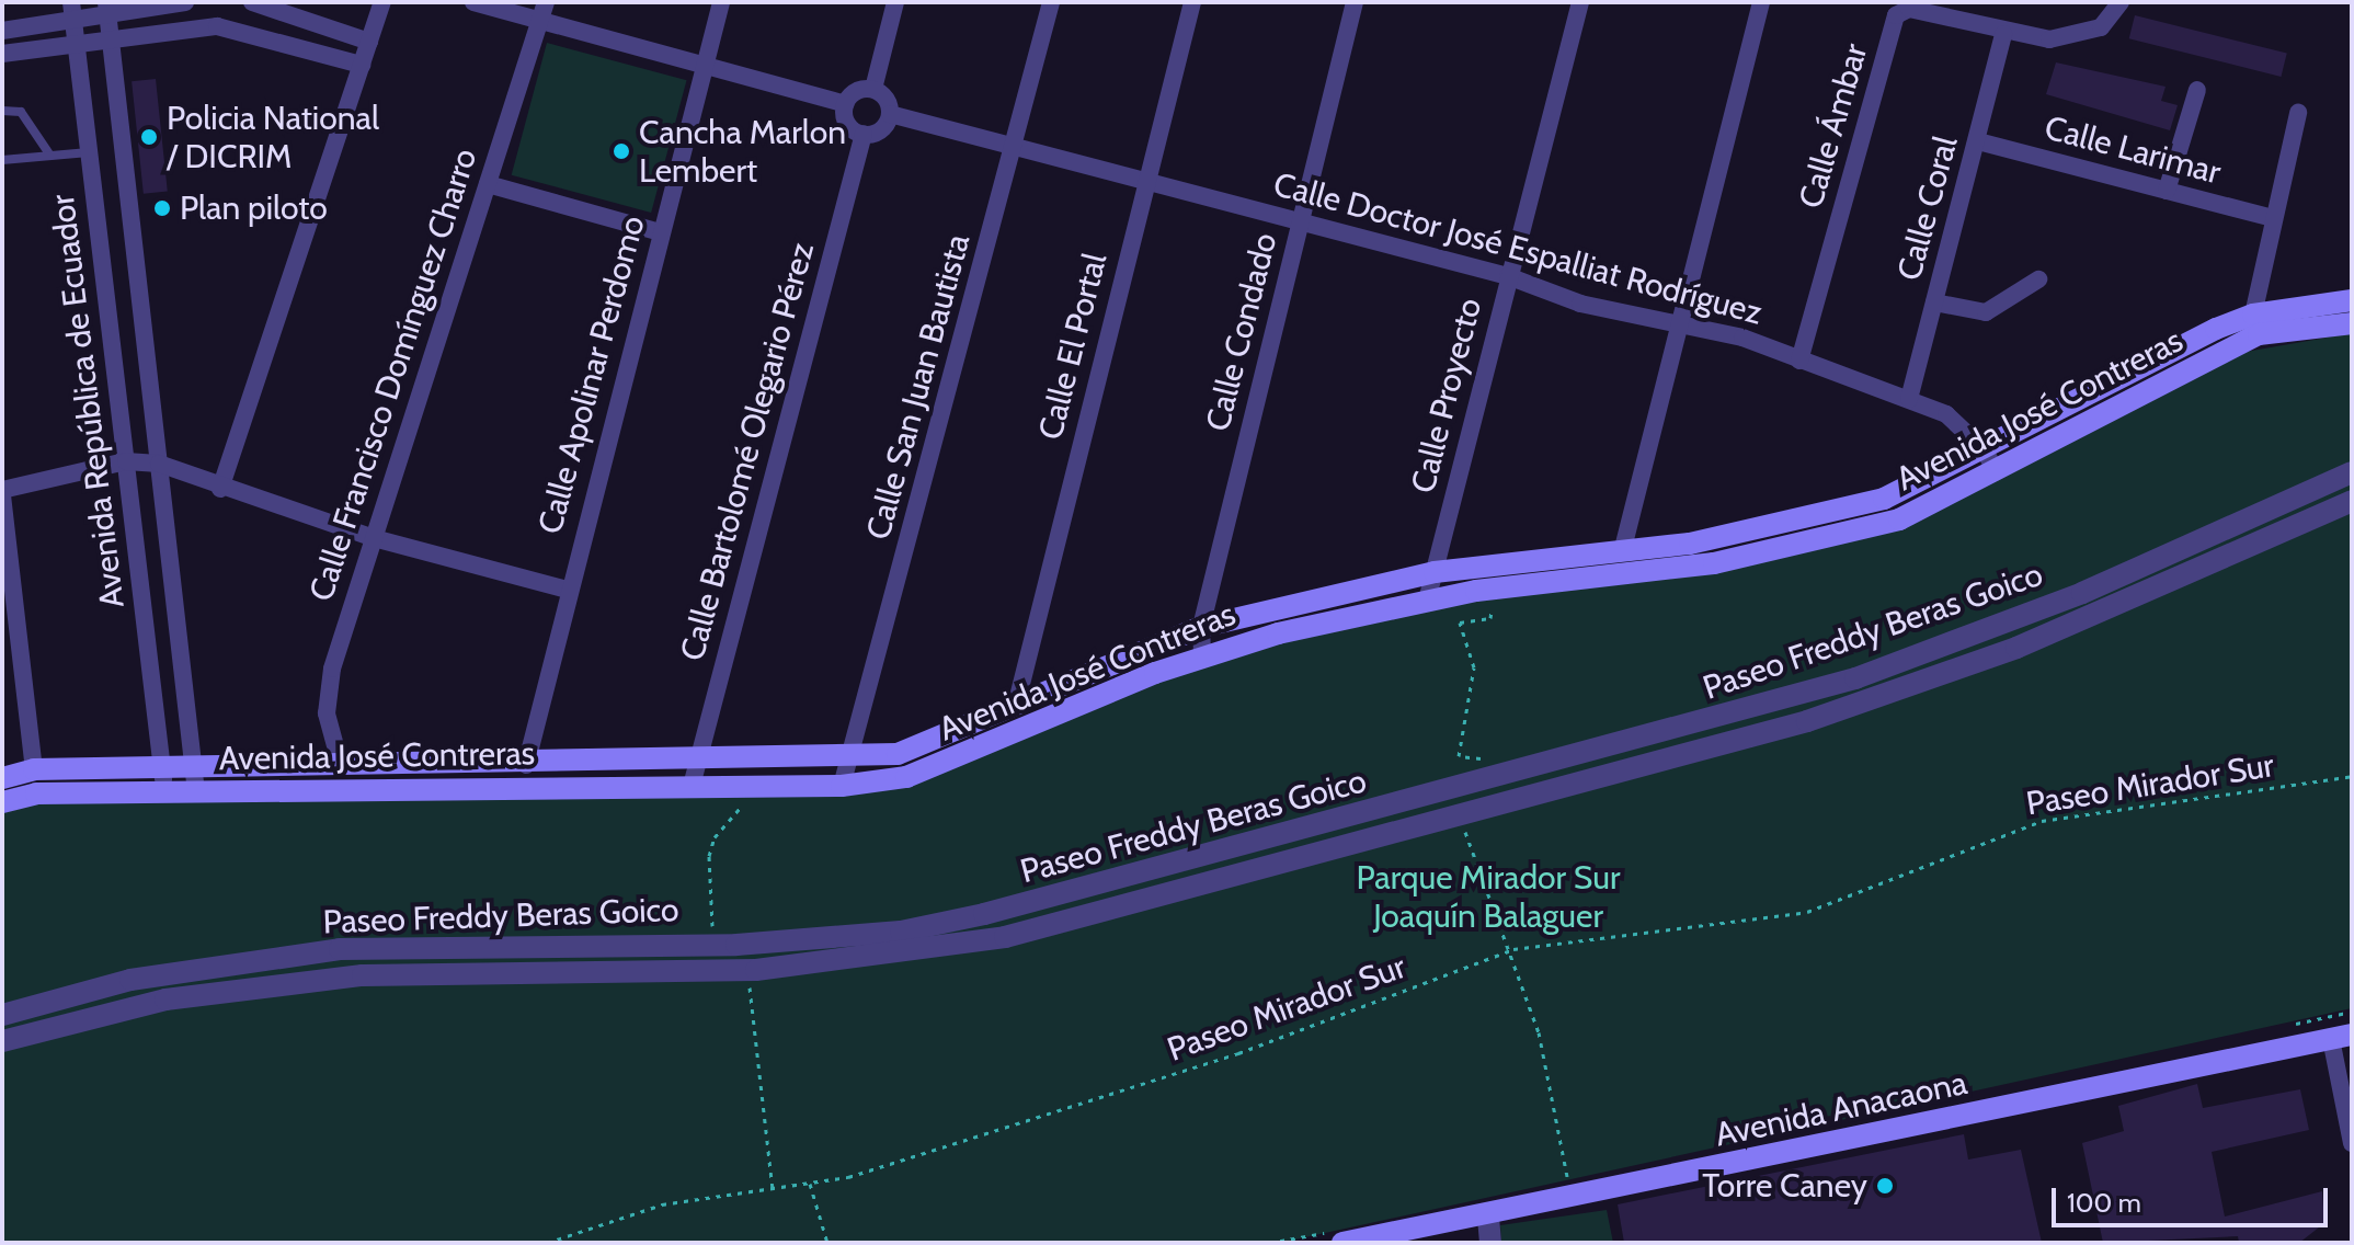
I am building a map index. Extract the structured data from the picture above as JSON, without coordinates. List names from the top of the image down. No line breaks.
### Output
{"streets":{"main road":["Avenida José Contreras","Avenida Anacaona"],"street":["Calle Ámbar","Calle Larimar","Calle Coral","Calle Doctor José Espalliat Rodríguez","Calle Condado","Calle El Portal","Calle Francisco Domínguez Charro","Calle Apolinar Perdomo","Calle San Juan Bautista","Calle Proyecto","Avenida República de Ecuador","Calle Bartolomé Olegario Pérez","Paseo Freddy Beras Goico"],"path":["Paseo Mirador Sur"]},"crossings":[["Calle Ámbar","Calle Coral"],["Calle Ámbar","Calle Doctor José Espalliat Rodríguez"],["Calle Larimar","Calle Coral"],["Calle Coral","Calle Doctor José Espalliat Rodríguez"],["Calle Doctor José Espalliat Rodríguez","Calle Condado"],["Calle Doctor José Espalliat Rodríguez","Calle El Portal"],["Calle Doctor José Espalliat Rodríguez","Calle San Juan Bautista"],["Calle Doctor José Espalliat Rodríguez","Calle Proyecto"],["Calle Doctor José Espalliat Rodríguez","Avenida José Contreras"],["Calle Doctor José Espalliat Rodríguez","Calle Bartolomé Olegario Pérez"],["Calle Condado","Avenida José Contreras"],["Calle El Portal","Avenida José Contreras"],["Calle Francisco Domínguez Charro","Avenida José Contreras"],["Calle Apolinar Perdomo","Avenida José Contreras"],["Calle San Juan Bautista","Avenida José Contreras"],["Calle Proyecto","Avenida José Contreras"],["Avenida República de Ecuador","Avenida José Contreras"],["Avenida José Contreras","Calle Bartolomé Olegario Pérez"]],"parks":["Parque Mirador Sur Joaquín Balaguer"],"places":["Policia National / DICRIM","Cancha Marlon Lembert","Plan piloto","Torre Caney"],"scale_bar":"100 m"}
